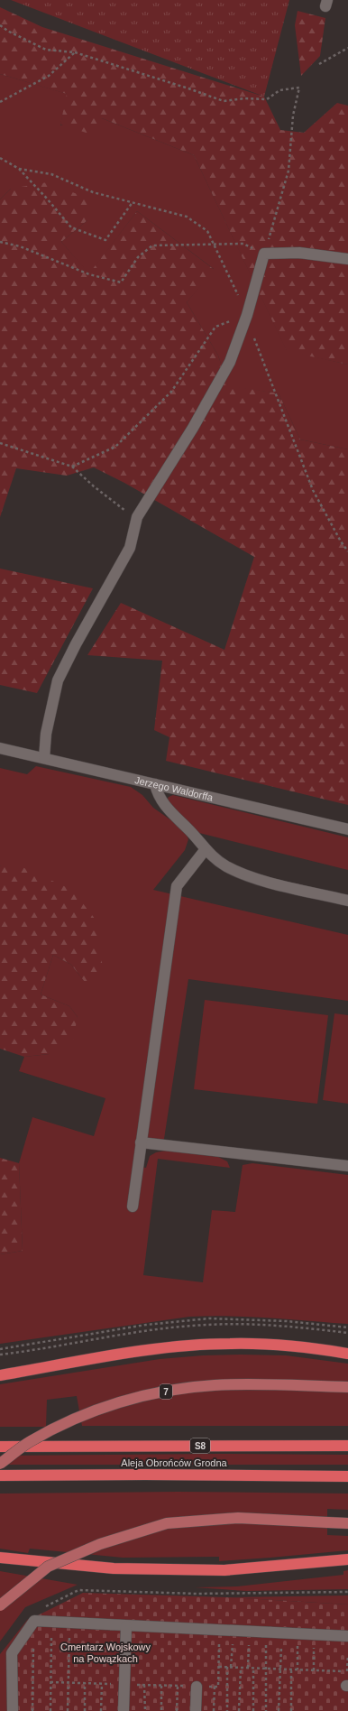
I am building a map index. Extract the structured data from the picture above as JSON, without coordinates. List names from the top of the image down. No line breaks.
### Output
{"streets":{"highway":["S8","Aleja Obrońców Grodna"],"main road":["7"],"street":["Jerzego Waldorffa"]},"parks":["Cmentarz Wojskowy na Powązkach"]}
